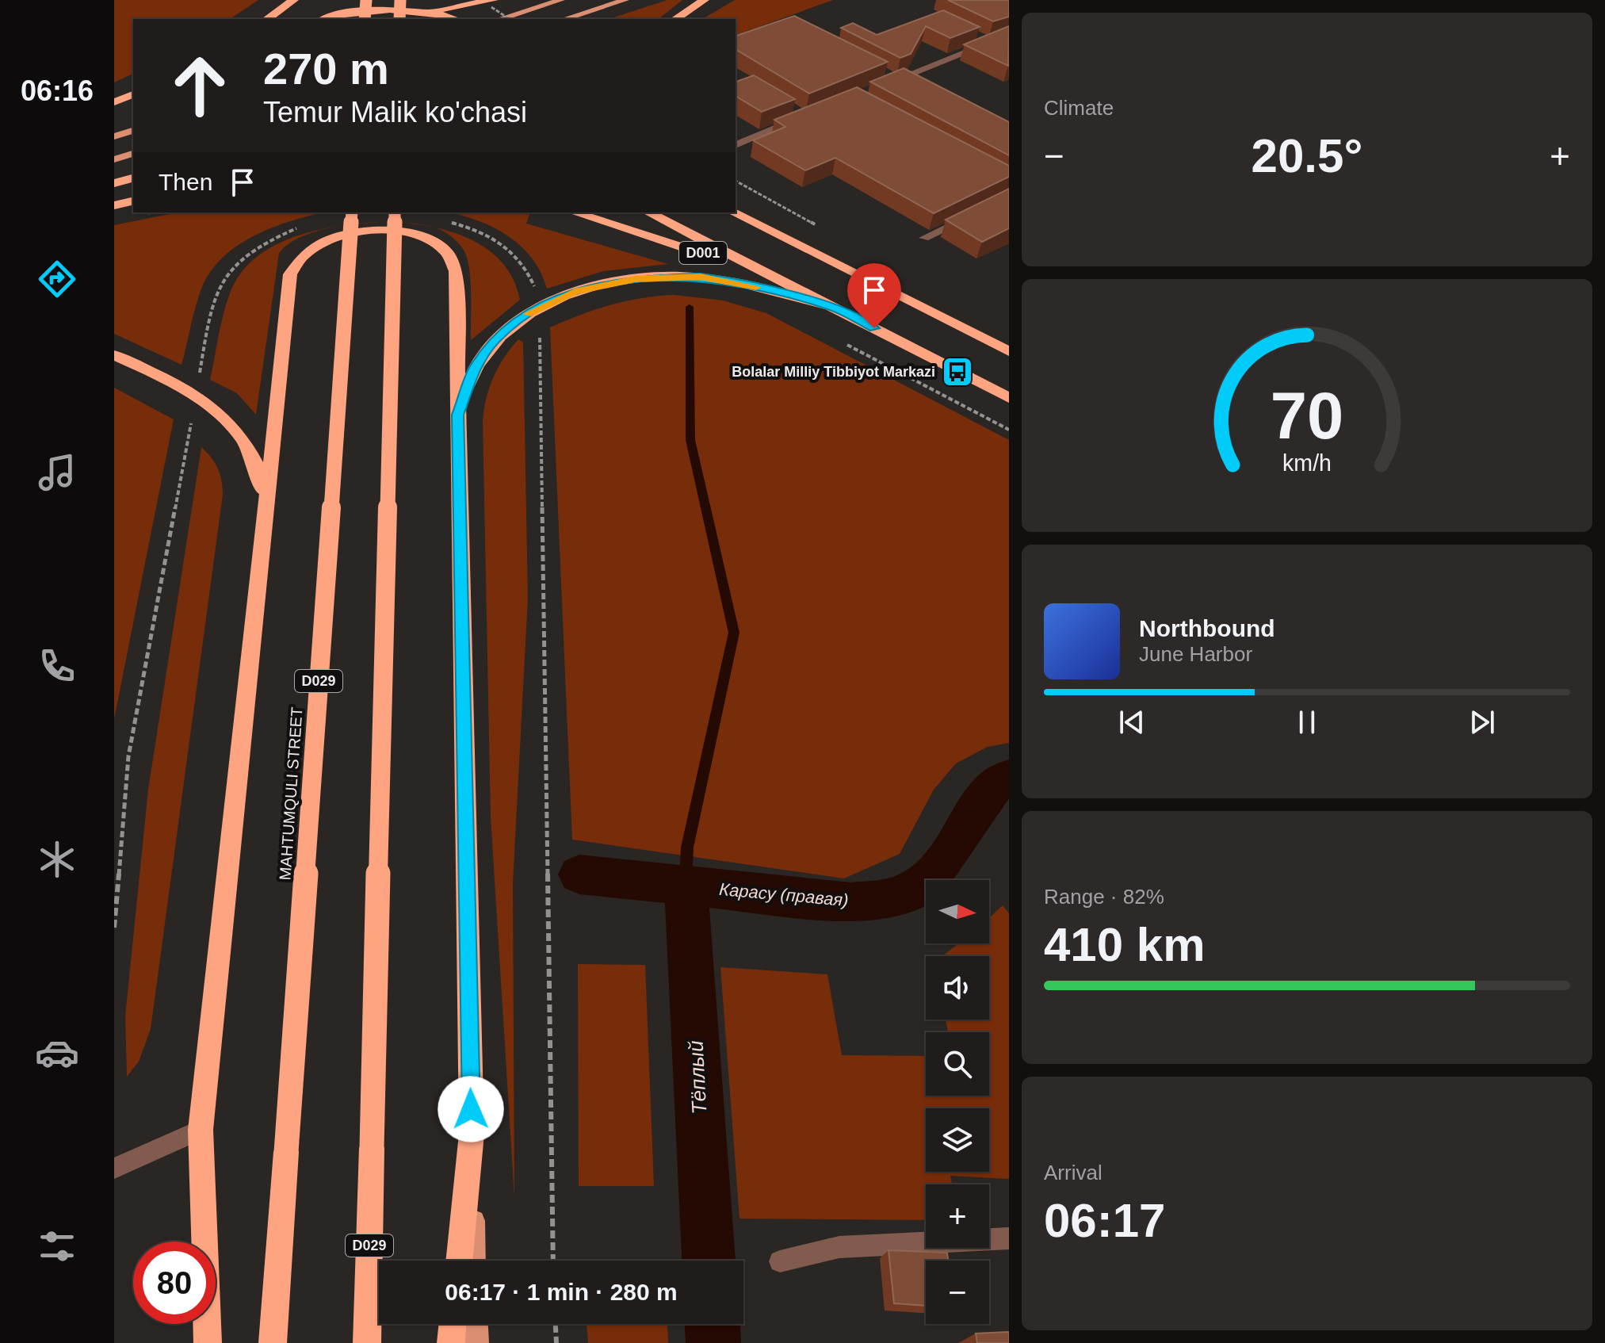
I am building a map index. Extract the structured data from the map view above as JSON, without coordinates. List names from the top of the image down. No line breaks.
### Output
{"streets":{"highway":["D001","D029","MAHTUMQULI STREET"]},"water":["Карасу (правая)","Тёплый"],"places":{"bus stop":["Bolalar Milliy Tibbiyot Markazi"]},"north":"right","page":{"tabs":"06:16","tile":["Climate",["Range · 82%","410 km"],["Arrival","06:17"]],"turn":["270 m","Temur Malik ko'chasi"],"heat":["−","20.5°","+"],"then":"Then","song":["Northbound","June Harbor"],"map_buttons":["+","−"],"limit":"80","trip":"06:17 · 1 min · 280 m","gauge":["70","km/h"]}}
